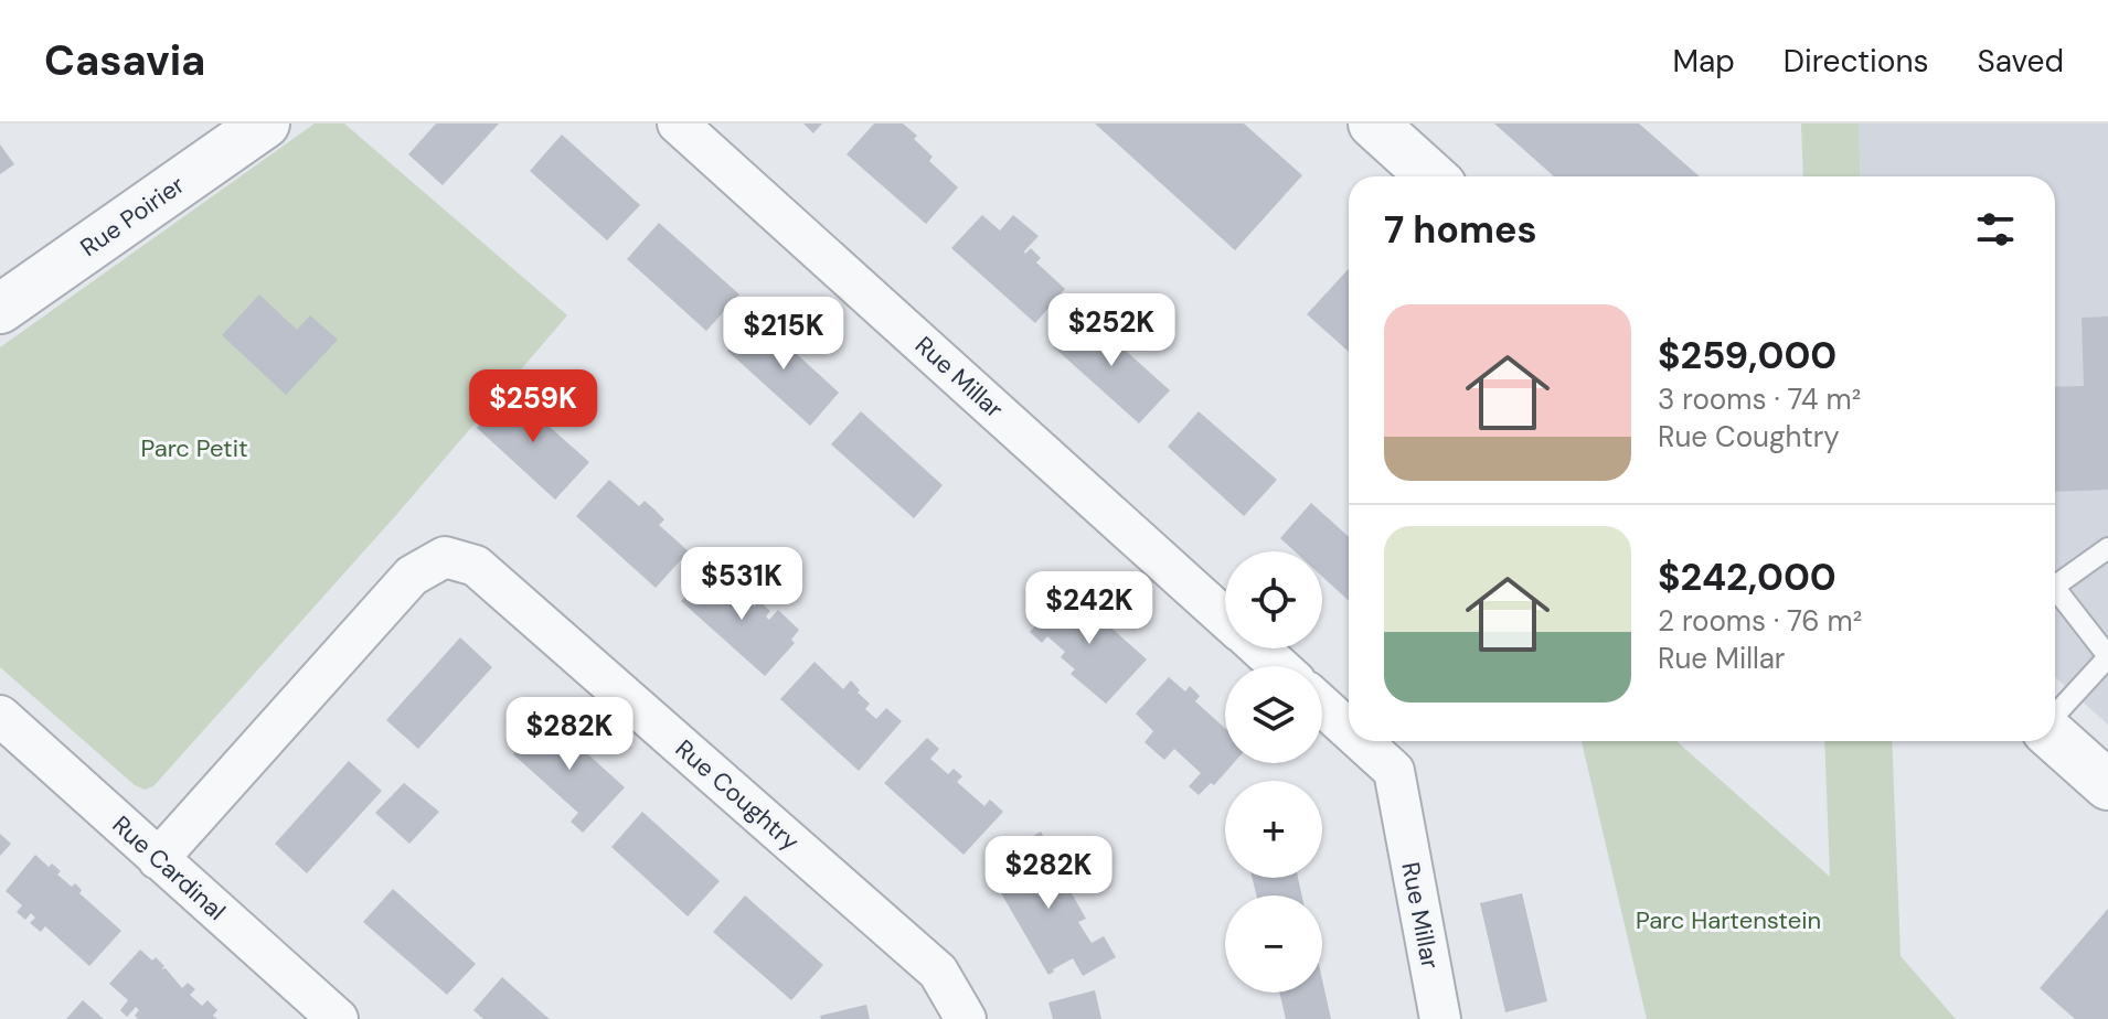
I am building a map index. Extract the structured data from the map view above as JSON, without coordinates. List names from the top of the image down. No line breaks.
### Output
{"streets":{"street":["Rue Poirier","Rue Millar","Rue Coughtry","Rue Cardinal"]},"crossings":[["Rue Coughtry","Rue Cardinal"]],"parks":["Parc Petit","Parc Hartenstein"],"page":{"header":"Casavia","nav":["Map","Directions","Saved"],"heading":"7 homes","list":[{"name":"$259,000","note":"3 rooms · 74 m² · Rue Coughtry"},{"name":"$242,000","note":"2 rooms · 76 m² · Rue Millar"}],"price":["$252K","$215K","$259K","$531K","$242K","$282K","$282K"],"map_buttons":["+","−"]}}
